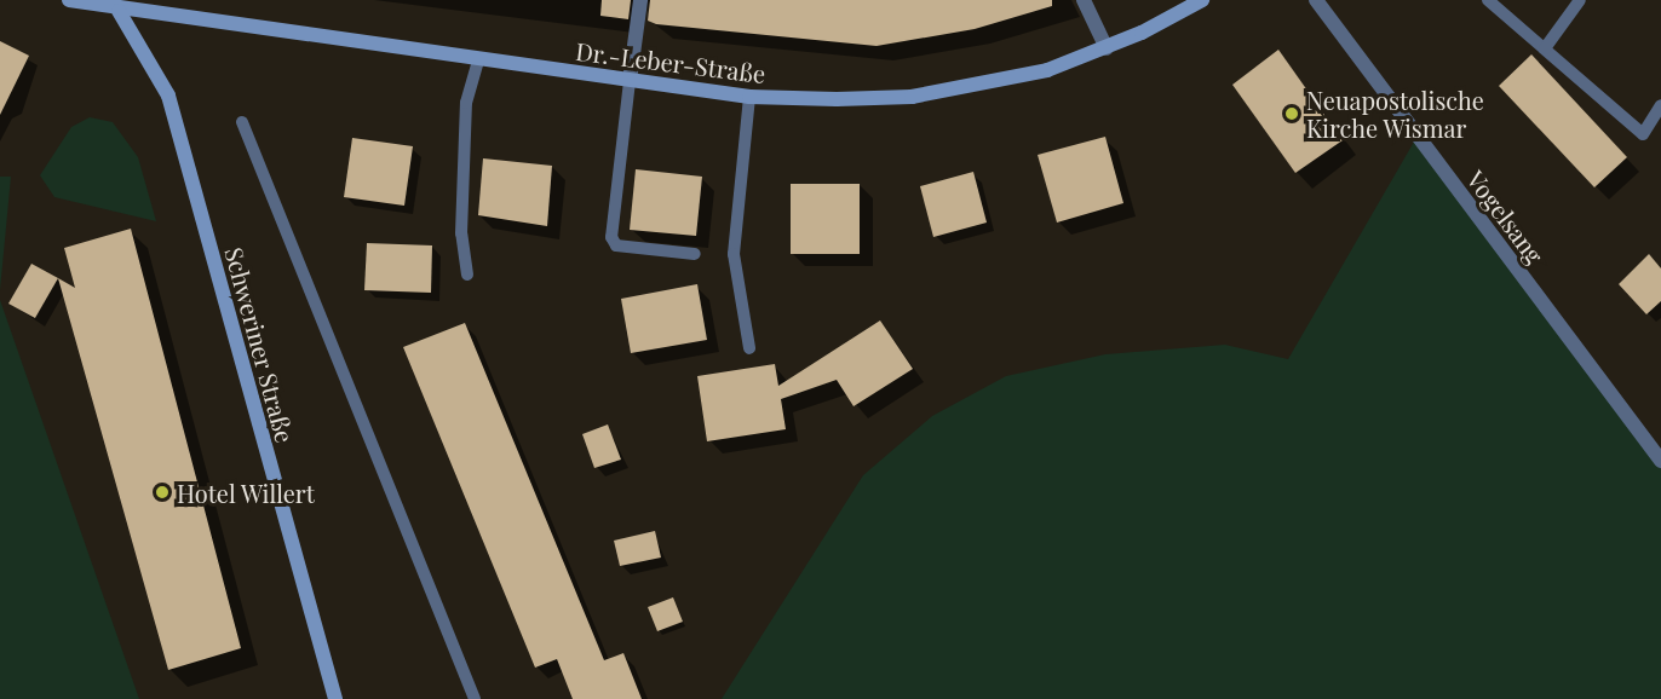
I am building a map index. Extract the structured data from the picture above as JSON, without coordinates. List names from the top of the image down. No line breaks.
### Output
{"streets":{"main road":["Dr.-Leber-Straße","Schweriner Straße"],"street":["Vogelsang"]},"crossings":[["Dr.-Leber-Straße","Schweriner Straße"]],"places":["Neuapostolische Kirche Wismar","Hotel Willert"]}
